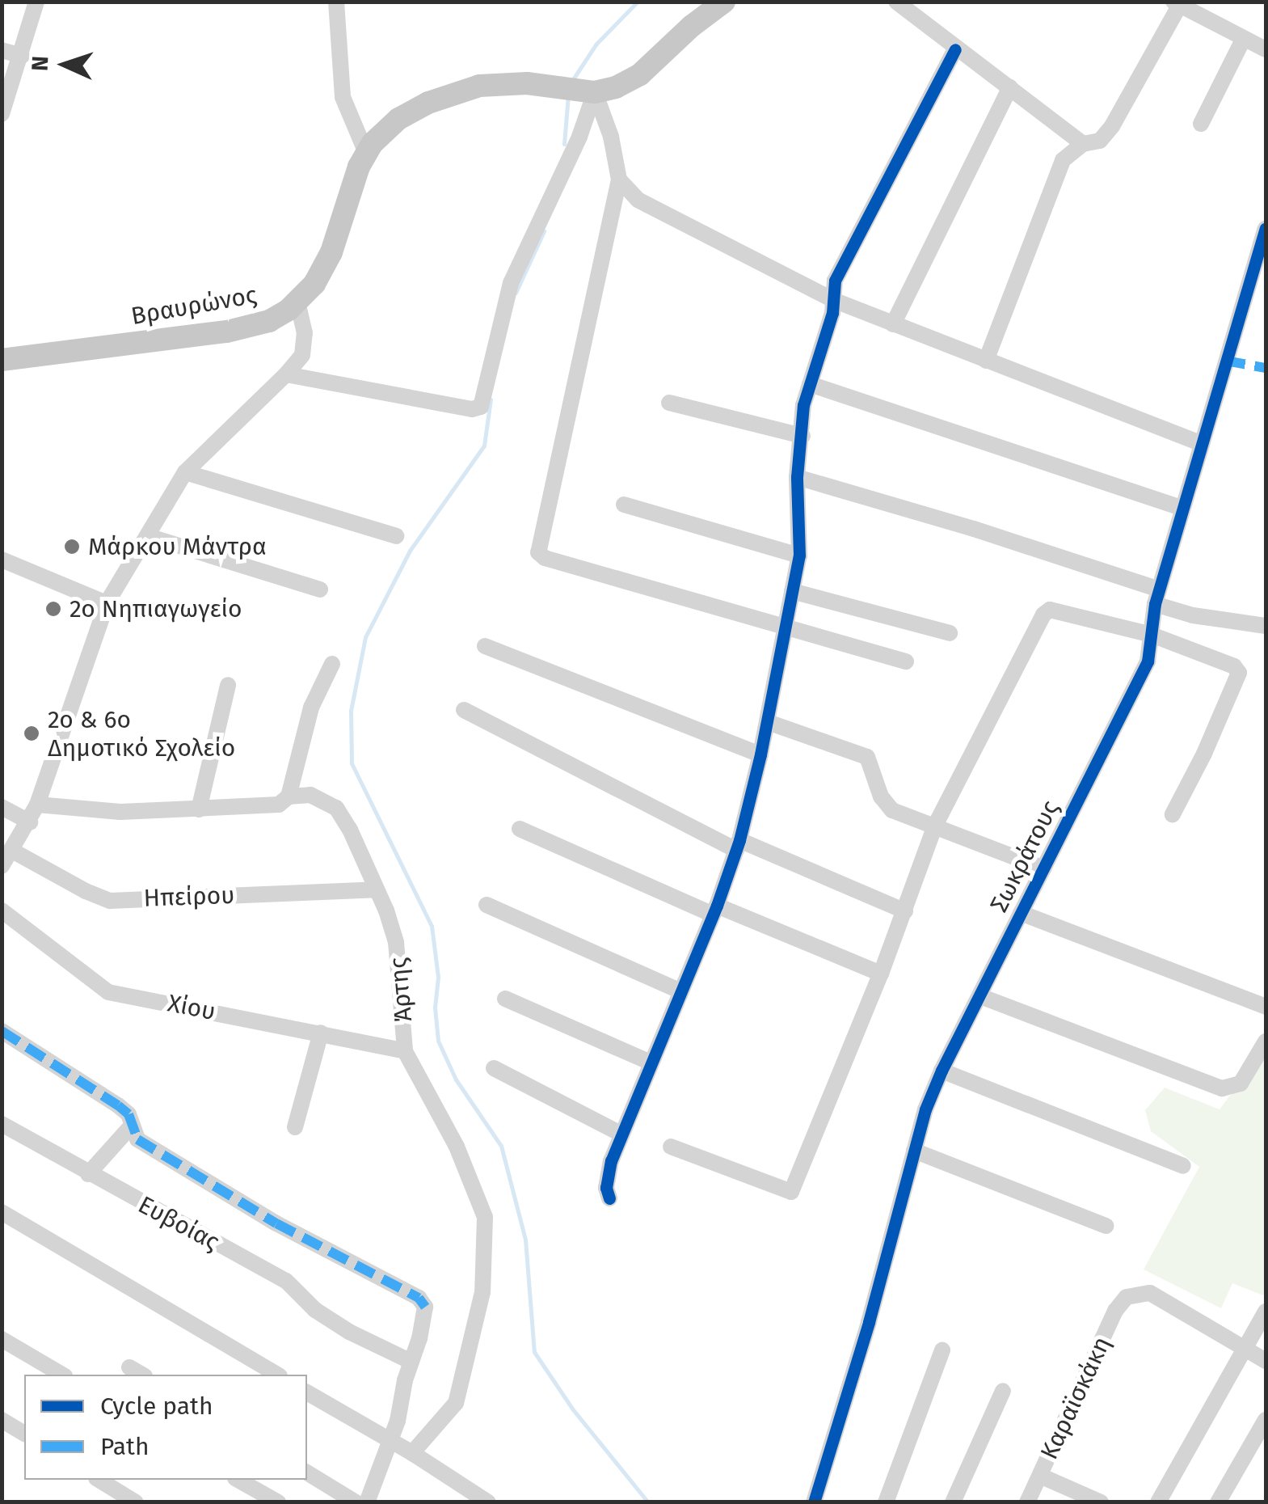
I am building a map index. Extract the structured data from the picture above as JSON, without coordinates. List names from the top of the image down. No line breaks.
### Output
{"streets":{"main road":["Βραυρώνος"],"street":["Σωκράτους","Ηπείρου","Άρτης","Χίου","Ευβοίας","Καραϊσκάκη"]},"crossings":[["Ηπείρου","Άρτης"],["Άρτης","Χίου"]],"places":["Μάρκου Μάντρα","2ο Νηπιαγωγείο","2ο & 6ο Δημοτικό Σχολείο"],"legend":["Cycle path","Path"],"north":"left"}
